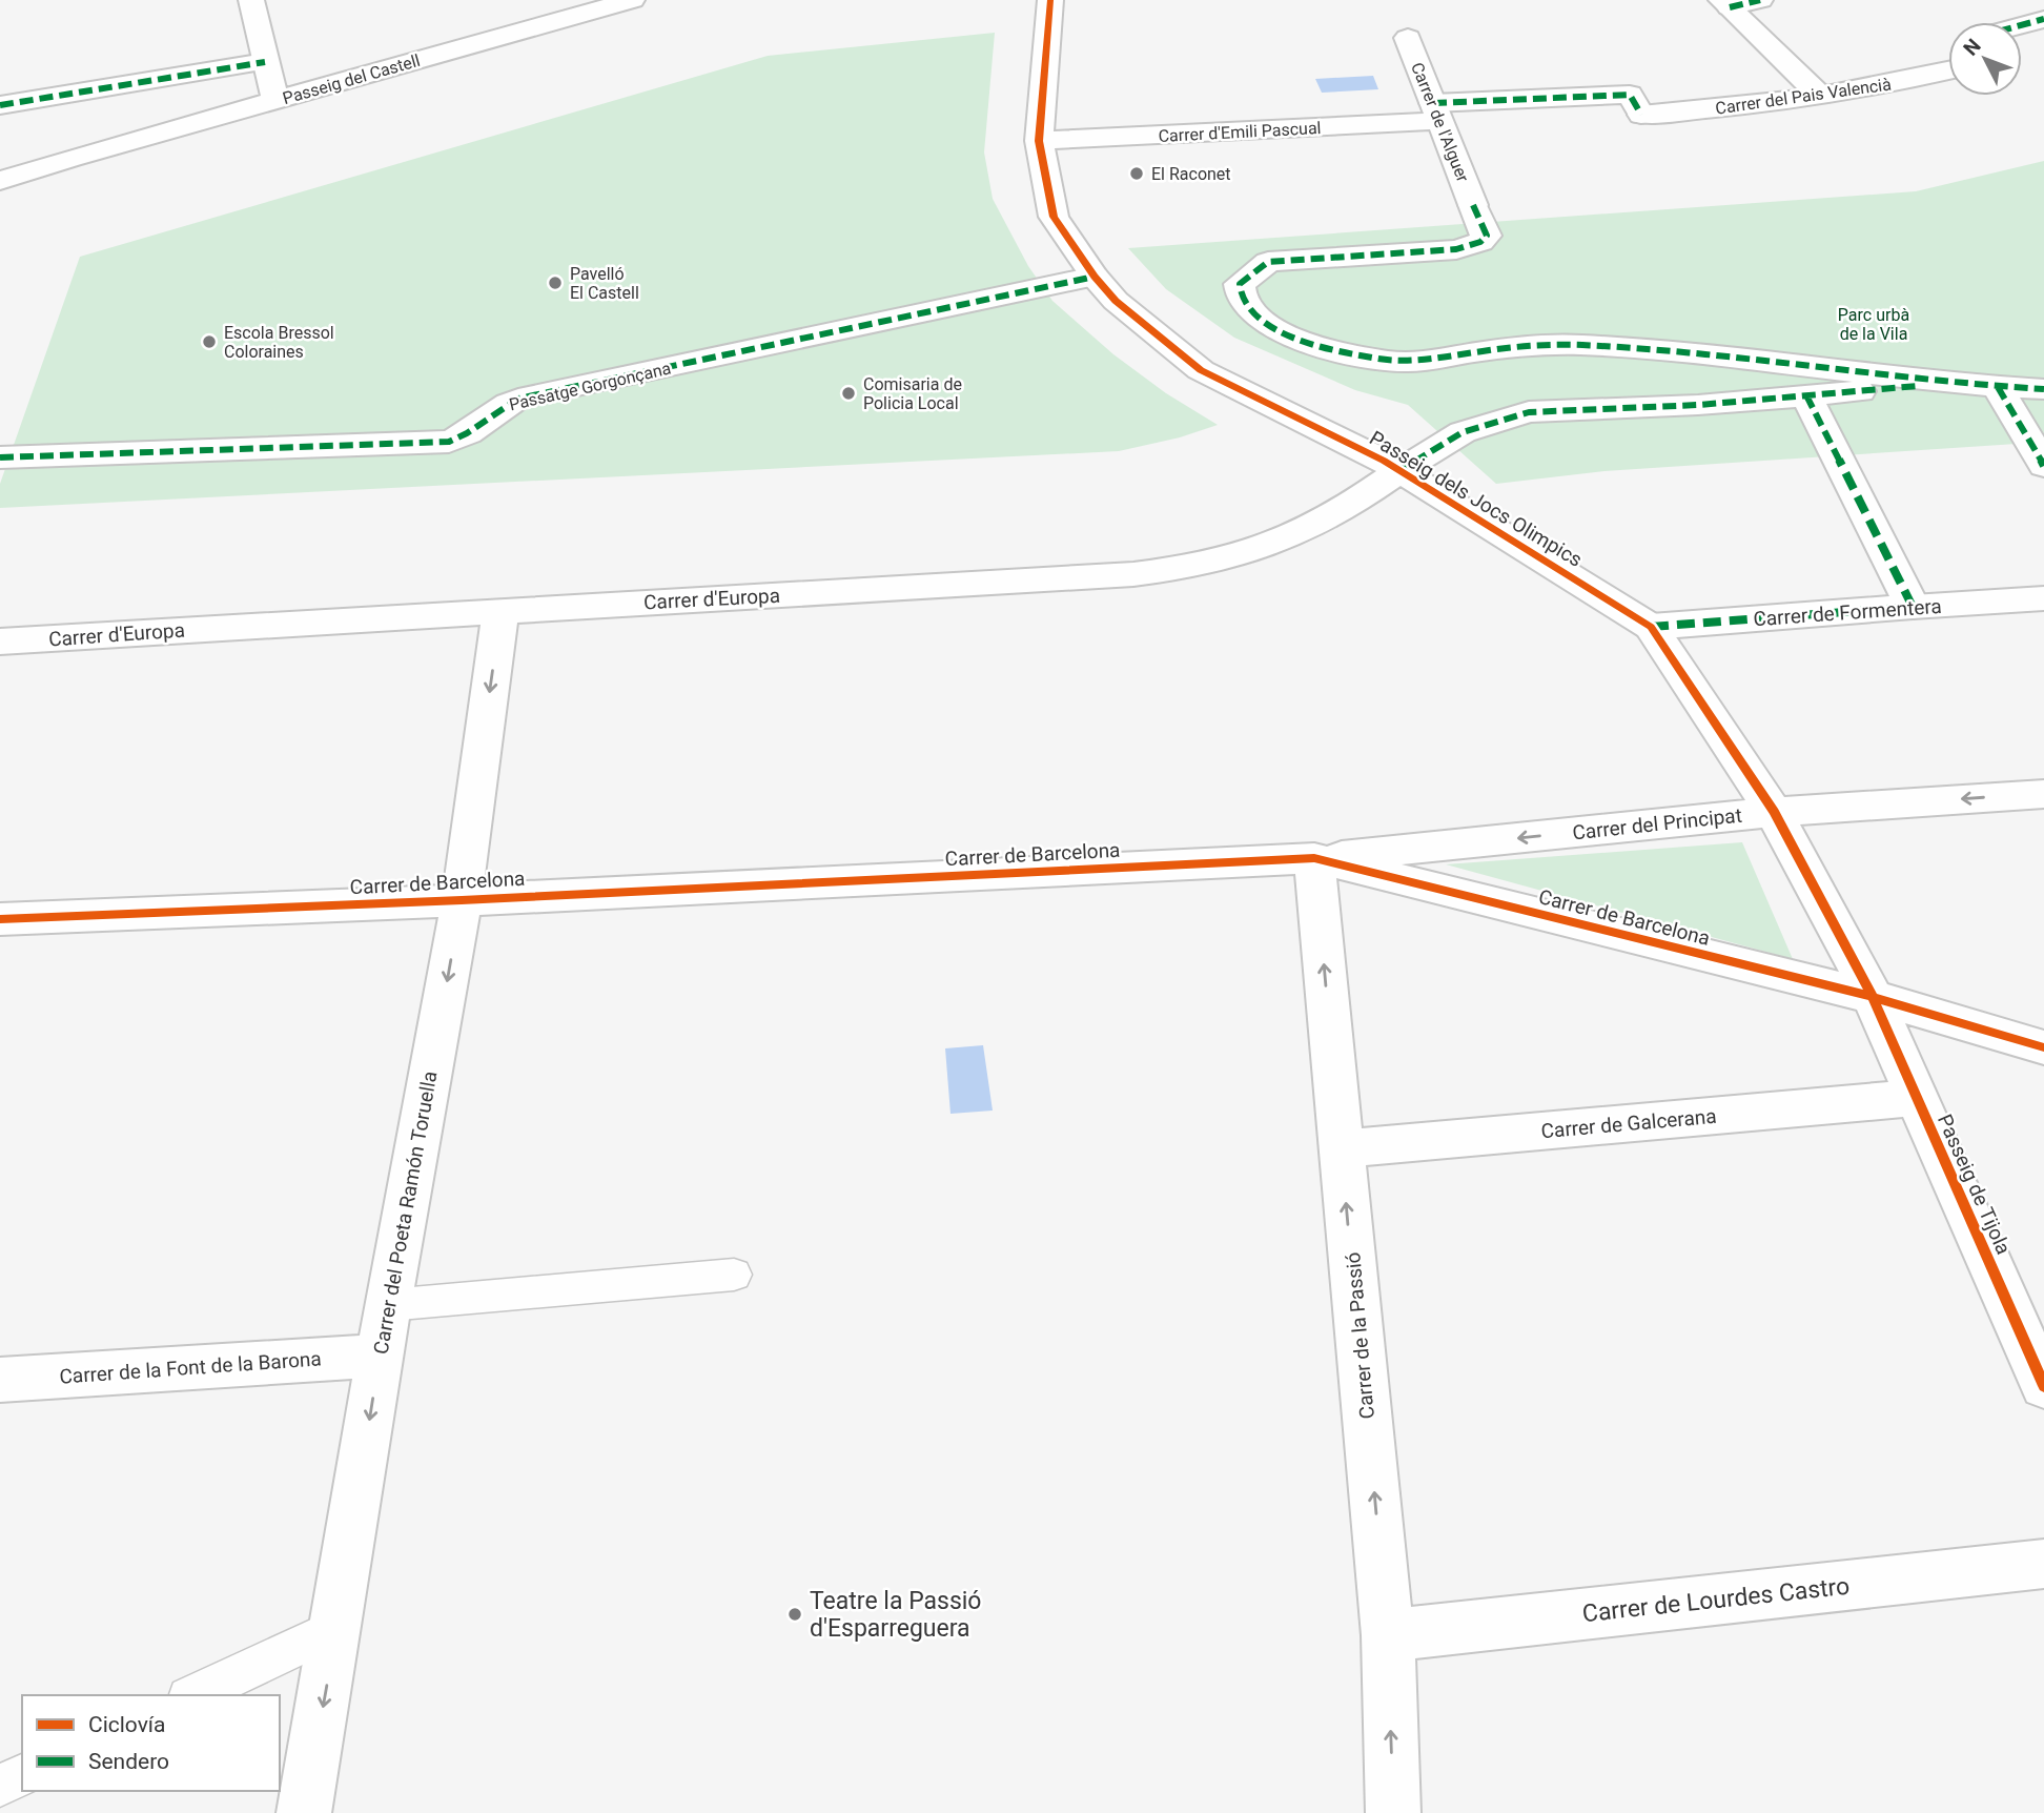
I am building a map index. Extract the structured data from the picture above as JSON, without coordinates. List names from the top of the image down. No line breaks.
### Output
{"streets":{"street":["Passeig del Castell","Carrer del Pais Valencià","Carrer de l'Alguer","Carrer d'Emili Pascual","Passatge Gorgonçana","Passeig dels Jocs Olimpics","Carrer d'Europa","Carrer de Formentera","Carrer del Principat","Carrer de Barcelona","Carrer de Galcerana","Passeig de Tijola","Carrer del Poeta Ramón Toruella","Carrer de la Passió","Carrer de la Font de la Barona","Carrer de Lourdes Castro"]},"crossings":[["Carrer del Pais Valencià","Carrer d'Emili Pascual"],["Carrer de l'Alguer","Carrer d'Emili Pascual"],["Carrer de l'Alguer","Carrer d'Europa"],["Carrer d'Emili Pascual","Passeig dels Jocs Olimpics"],["Passatge Gorgonçana","Passeig dels Jocs Olimpics"],["Passeig dels Jocs Olimpics","Carrer d'Europa"],["Passeig dels Jocs Olimpics","Carrer de Formentera"],["Passeig dels Jocs Olimpics","Carrer del Principat"],["Passeig dels Jocs Olimpics","Carrer de Barcelona"],["Passeig dels Jocs Olimpics","Passeig de Tijola"],["Carrer d'Europa","Carrer del Poeta Ramón Toruella"],["Carrer del Principat","Carrer de Barcelona"],["Carrer del Principat","Carrer de la Passió"],["Carrer de Barcelona","Passeig de Tijola"],["Carrer de Barcelona","Carrer del Poeta Ramón Toruella"],["Carrer de Barcelona","Carrer de la Passió"],["Carrer de Galcerana","Passeig de Tijola"],["Carrer de Galcerana","Carrer de la Passió"],["Carrer del Poeta Ramón Toruella","Carrer de la Font de la Barona"],["Carrer de la Passió","Carrer de Lourdes Castro"]],"one_way":["Carrer del Principat","Carrer del Poeta Ramón Toruella","Carrer de la Passió"],"parks":["Parc urbà de la Vila"],"places":["El Raconet","Pavelló El Castell","Escola Bressol Coloraines","Comisaria de Policia Local","Teatre la Passió d'Esparreguera"],"legend":["Ciclovía","Sendero"],"north":"top left"}
